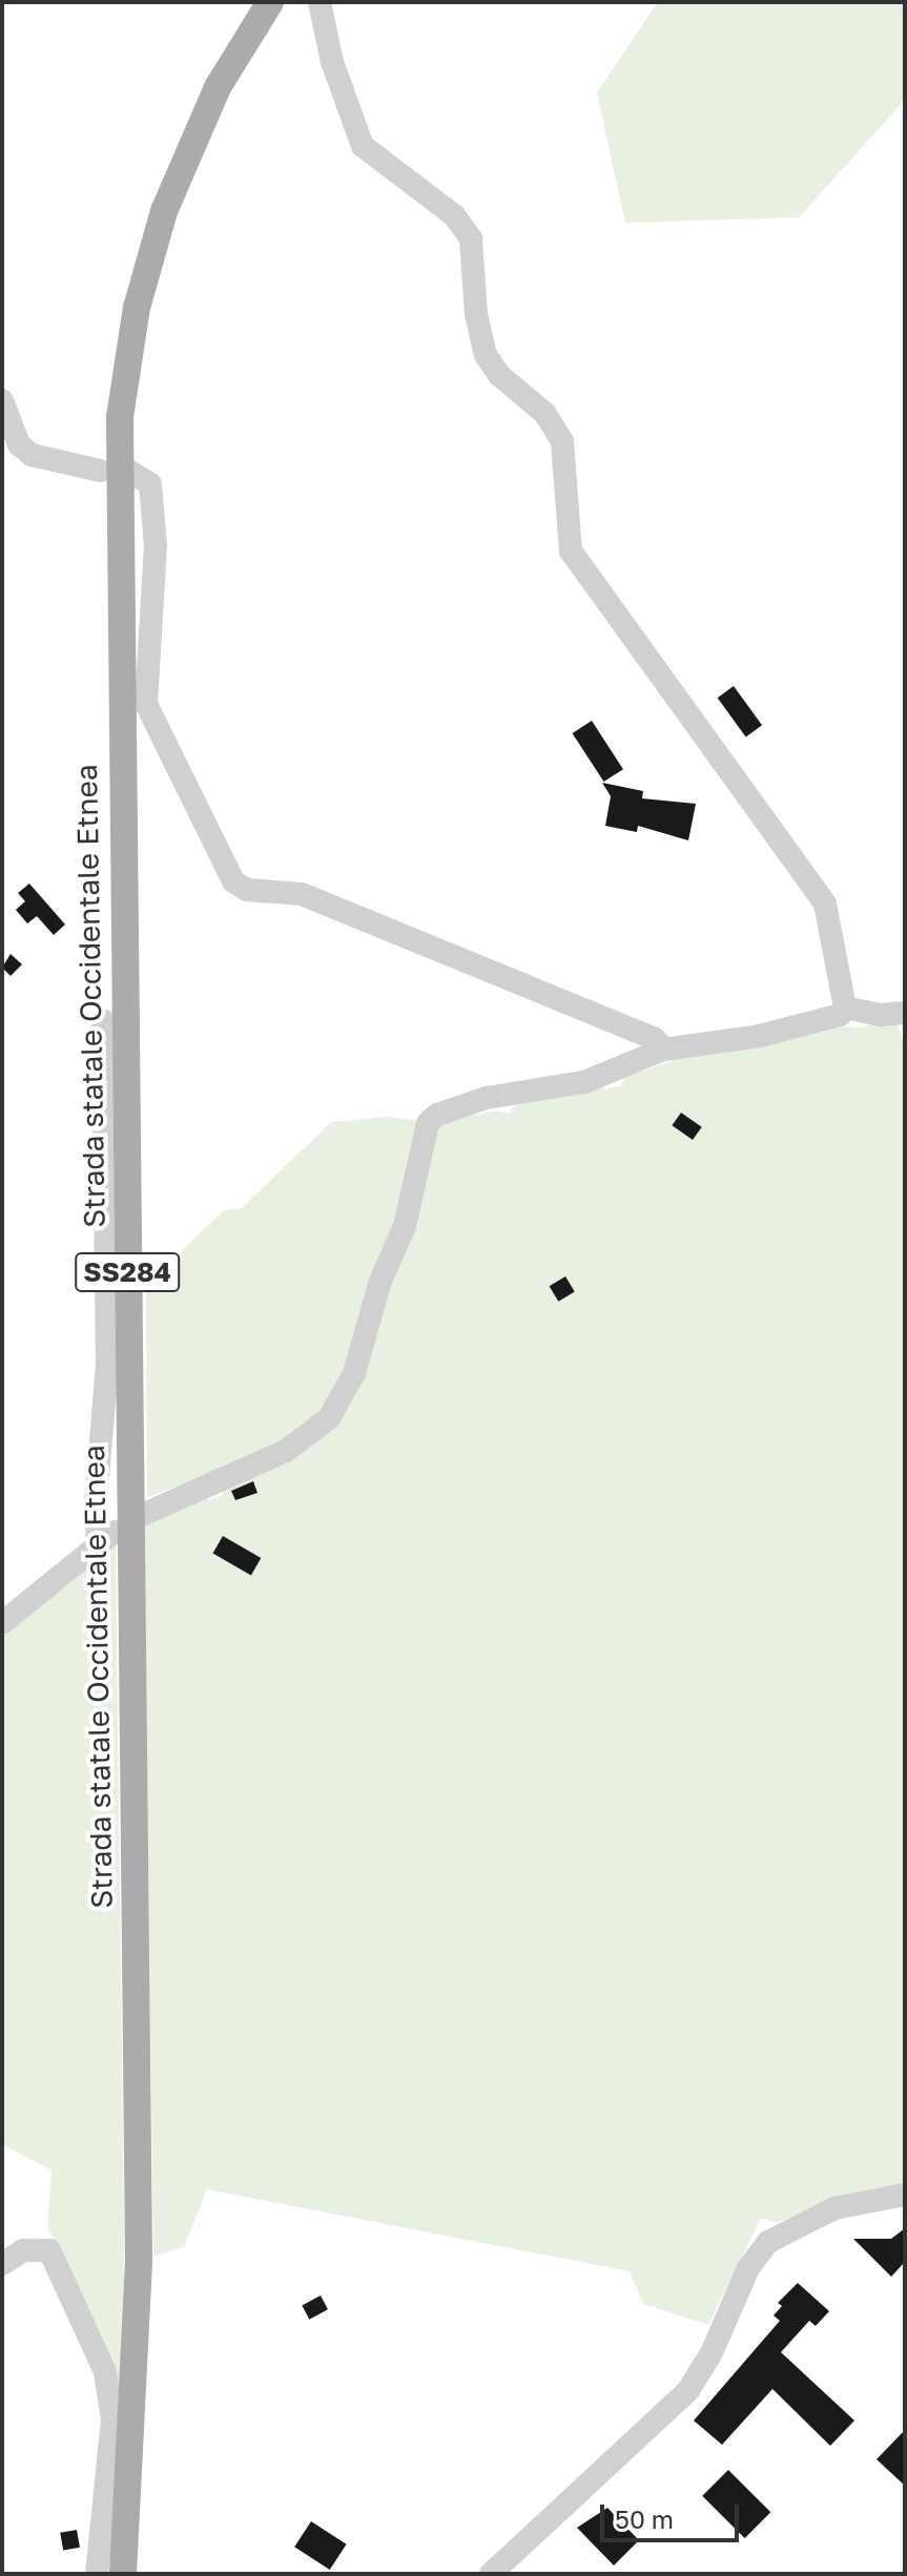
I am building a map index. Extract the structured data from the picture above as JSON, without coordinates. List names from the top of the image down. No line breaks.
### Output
{"streets":{"main road":["Strada statale Occidentale Etnea","SS284"]},"scale_bar":"50 m"}
